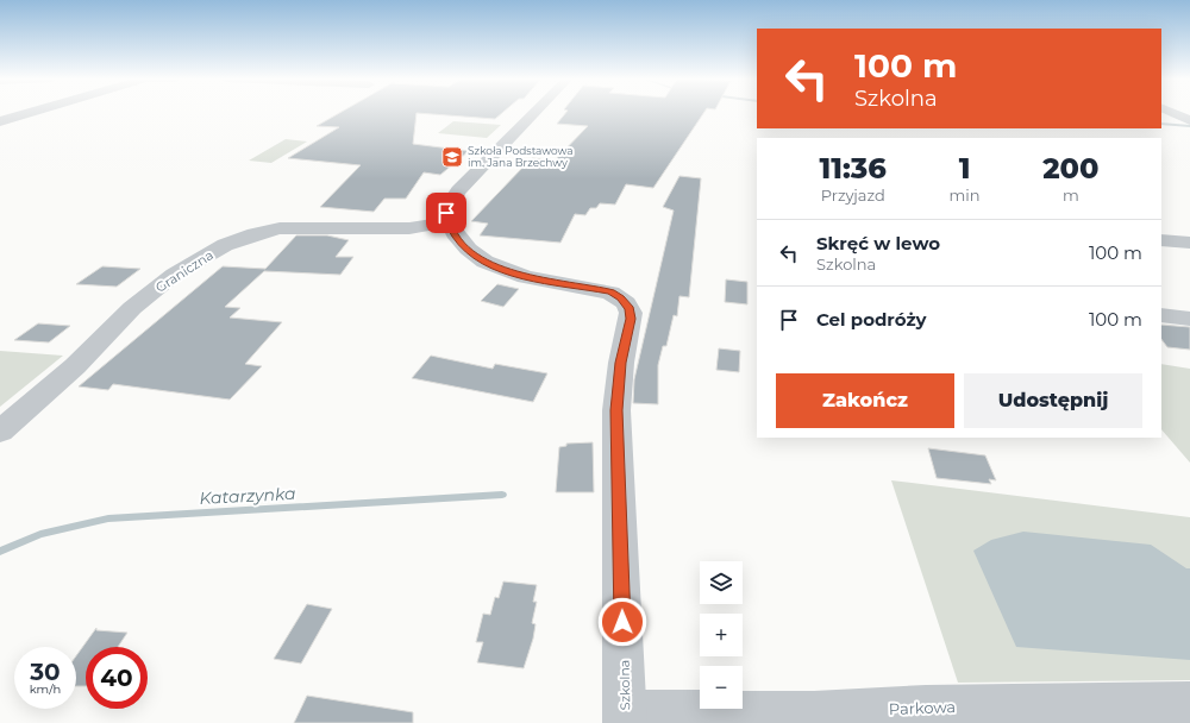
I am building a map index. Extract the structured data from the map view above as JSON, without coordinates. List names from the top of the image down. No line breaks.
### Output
{"streets":{"street":["Graniczna","Szkolna","Parkowa"]},"crossings":[["Graniczna","Szkolna"],["Szkolna","Parkowa"]],"water":["Katarzynka"],"places":{"school or university":["Szkoła Podstawowa im. Jana Brzechwy"]},"page":{"turn":["100 m","Szkolna"],"eta":["11:36","Przyjazd","1","min","200","m"],"list":[{"name":"Skręć w lewo","note":"Szkolna","value":"100 m"},{"name":"Cel podróży","value":"100 m"}],"buttons":["Zakończ","Udostępnij"],"map_buttons":["+","−"],"speed":"30 km/h","limit":"40"}}
